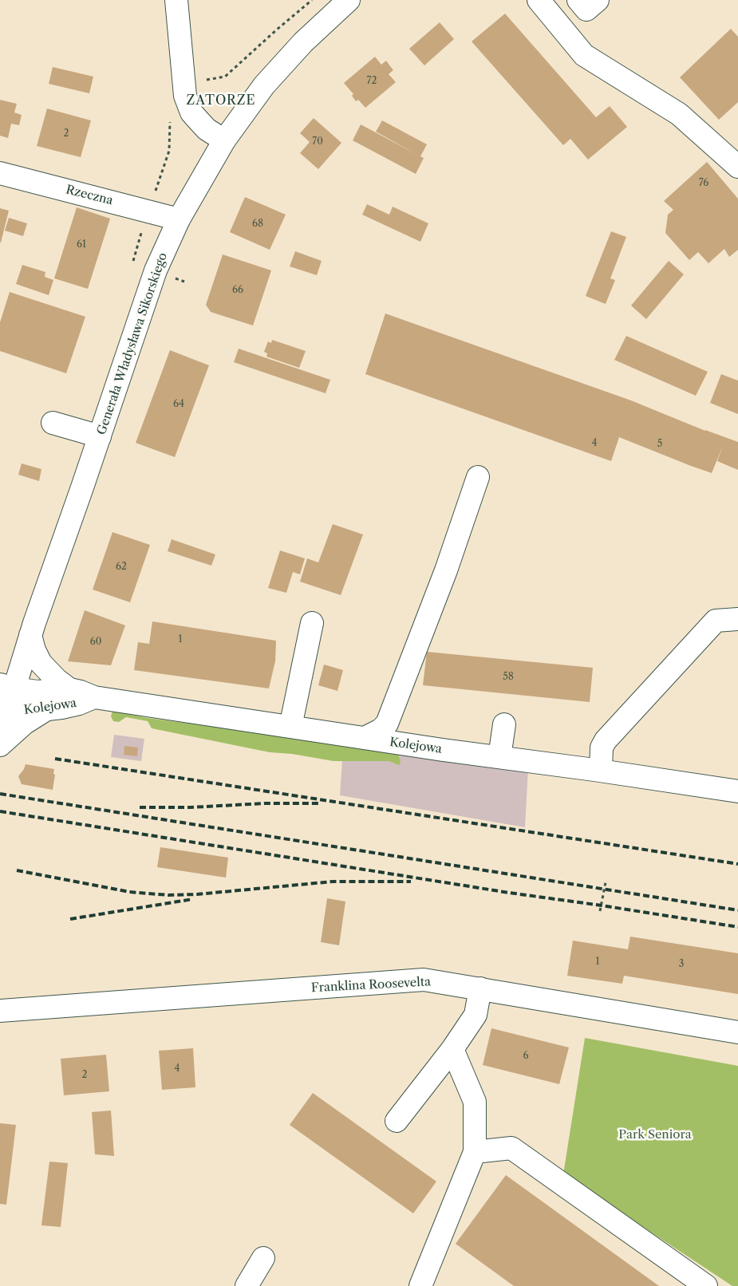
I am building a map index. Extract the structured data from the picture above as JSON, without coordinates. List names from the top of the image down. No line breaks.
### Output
{"streets":{"street":["Rzeczna","Generała Władysława Sikorskiego","Kolejowa","Franklina Roosevelta"]},"crossings":[["Rzeczna","Generała Władysława Sikorskiego"],["Generała Władysława Sikorskiego","Kolejowa"]],"districts":["ZATORZE"],"parks":["Park Seniora"],"house_numbers":["72","2","70","76","68","61","66","64","4","5","62","1","60","58","1","3","6","4","2"]}
